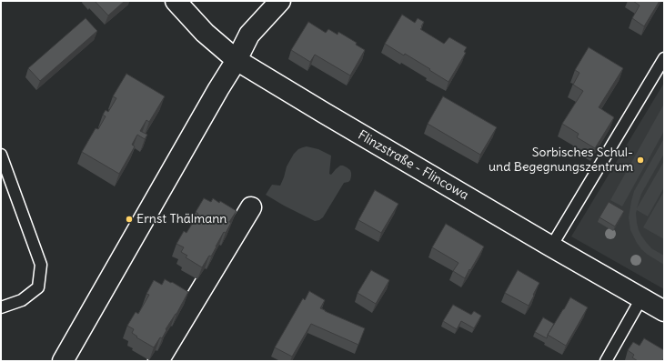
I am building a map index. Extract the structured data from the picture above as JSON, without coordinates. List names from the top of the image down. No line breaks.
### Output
{"streets":{"street":["Flinzstraße - Flincowa"]},"places":["Sorbisches Schul- und Begegnungszentrum","Ernst Thälmann"]}
